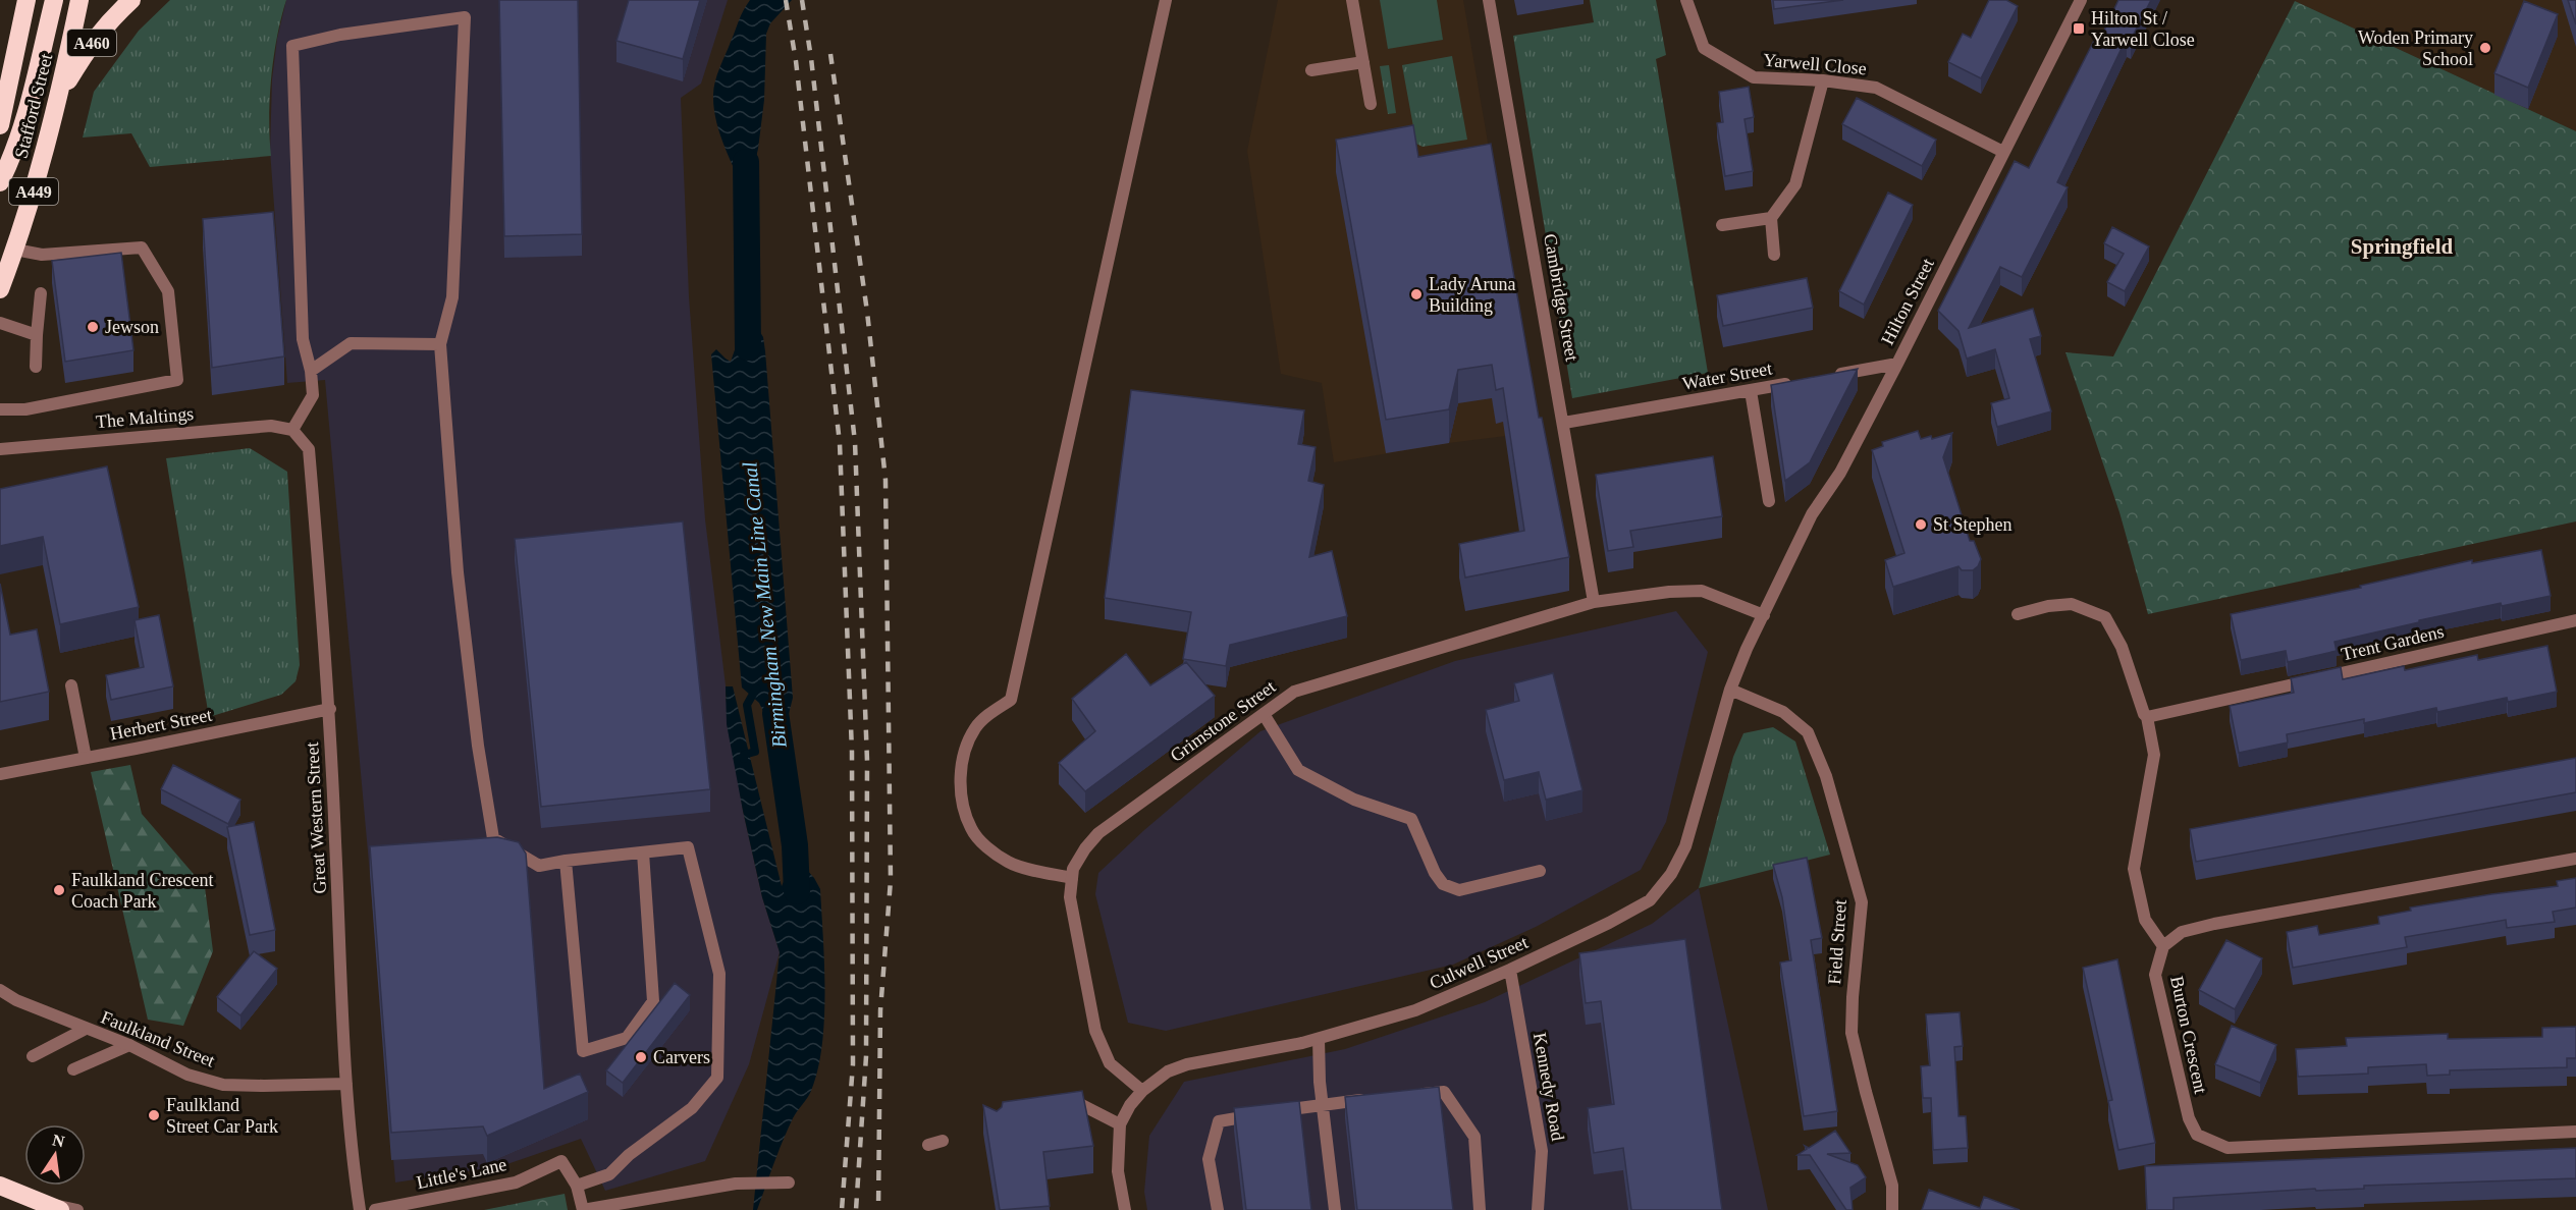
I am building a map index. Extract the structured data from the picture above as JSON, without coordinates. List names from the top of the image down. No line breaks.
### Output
{"streets":{"highway":["A460","Stafford Street","A449"],"street":["Yarwell Close","Cambridge Street","Hilton Street","Water Street","The Maltings","Trent Gardens","Grimstone Street","Herbert Street","Great Western Street","Field Street","Culwell Street","Burton Crescent","Faulkland Street","Kennedy Road","Little's Lane"]},"crossings":[["A460","Stafford Street"],["Yarwell Close","Hilton Street"],["Cambridge Street","Water Street"],["Cambridge Street","Grimstone Street"],["Hilton Street","Grimstone Street"],["Hilton Street","Culwell Street"],["The Maltings","Great Western Street"],["Grimstone Street","Culwell Street"],["Herbert Street","Great Western Street"],["Great Western Street","Faulkland Street"],["Field Street","Culwell Street"],["Culwell Street","Kennedy Road"]],"districts":["Springfield"],"water":["Birmingham New Main Line Canal"],"places":{"transit":["Hilton St / Yarwell Close"],"other":["Woden Primary School","Lady Aruna Building","Jewson","St Stephen","Faulkland Crescent Coach Park","Carvers","Faulkland Street Car Park"]},"north":"top"}
